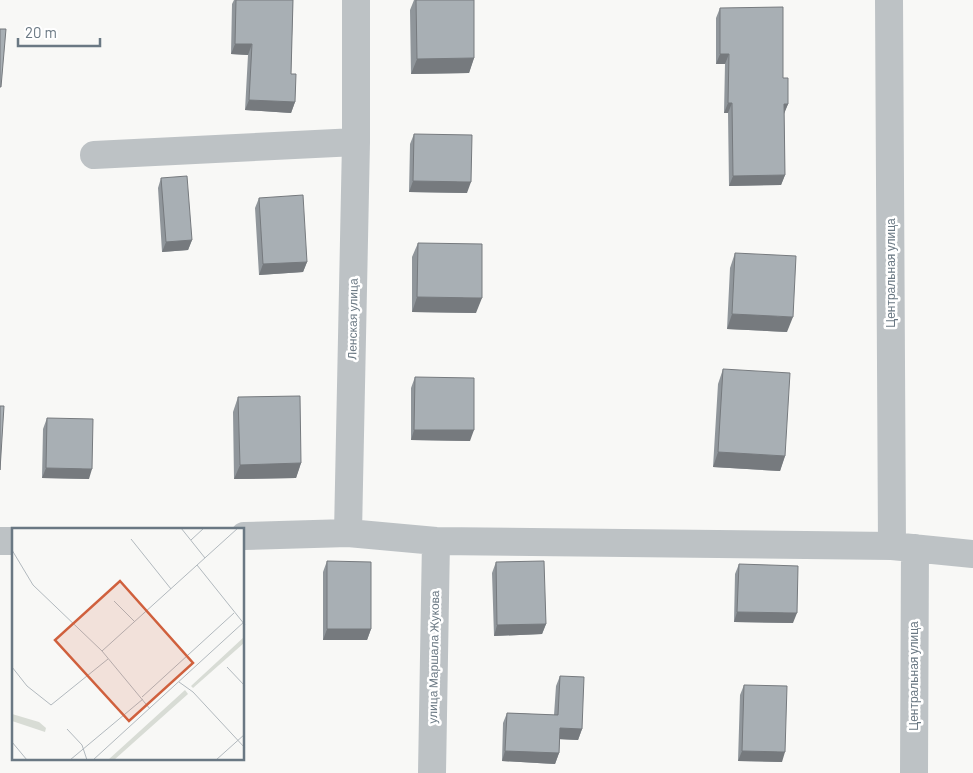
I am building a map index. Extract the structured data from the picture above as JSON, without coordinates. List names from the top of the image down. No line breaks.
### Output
{"streets":{"street":["Центральная улица","Ленская улица","улица Маршала Жукова"]},"scale_bar":"20 m"}
